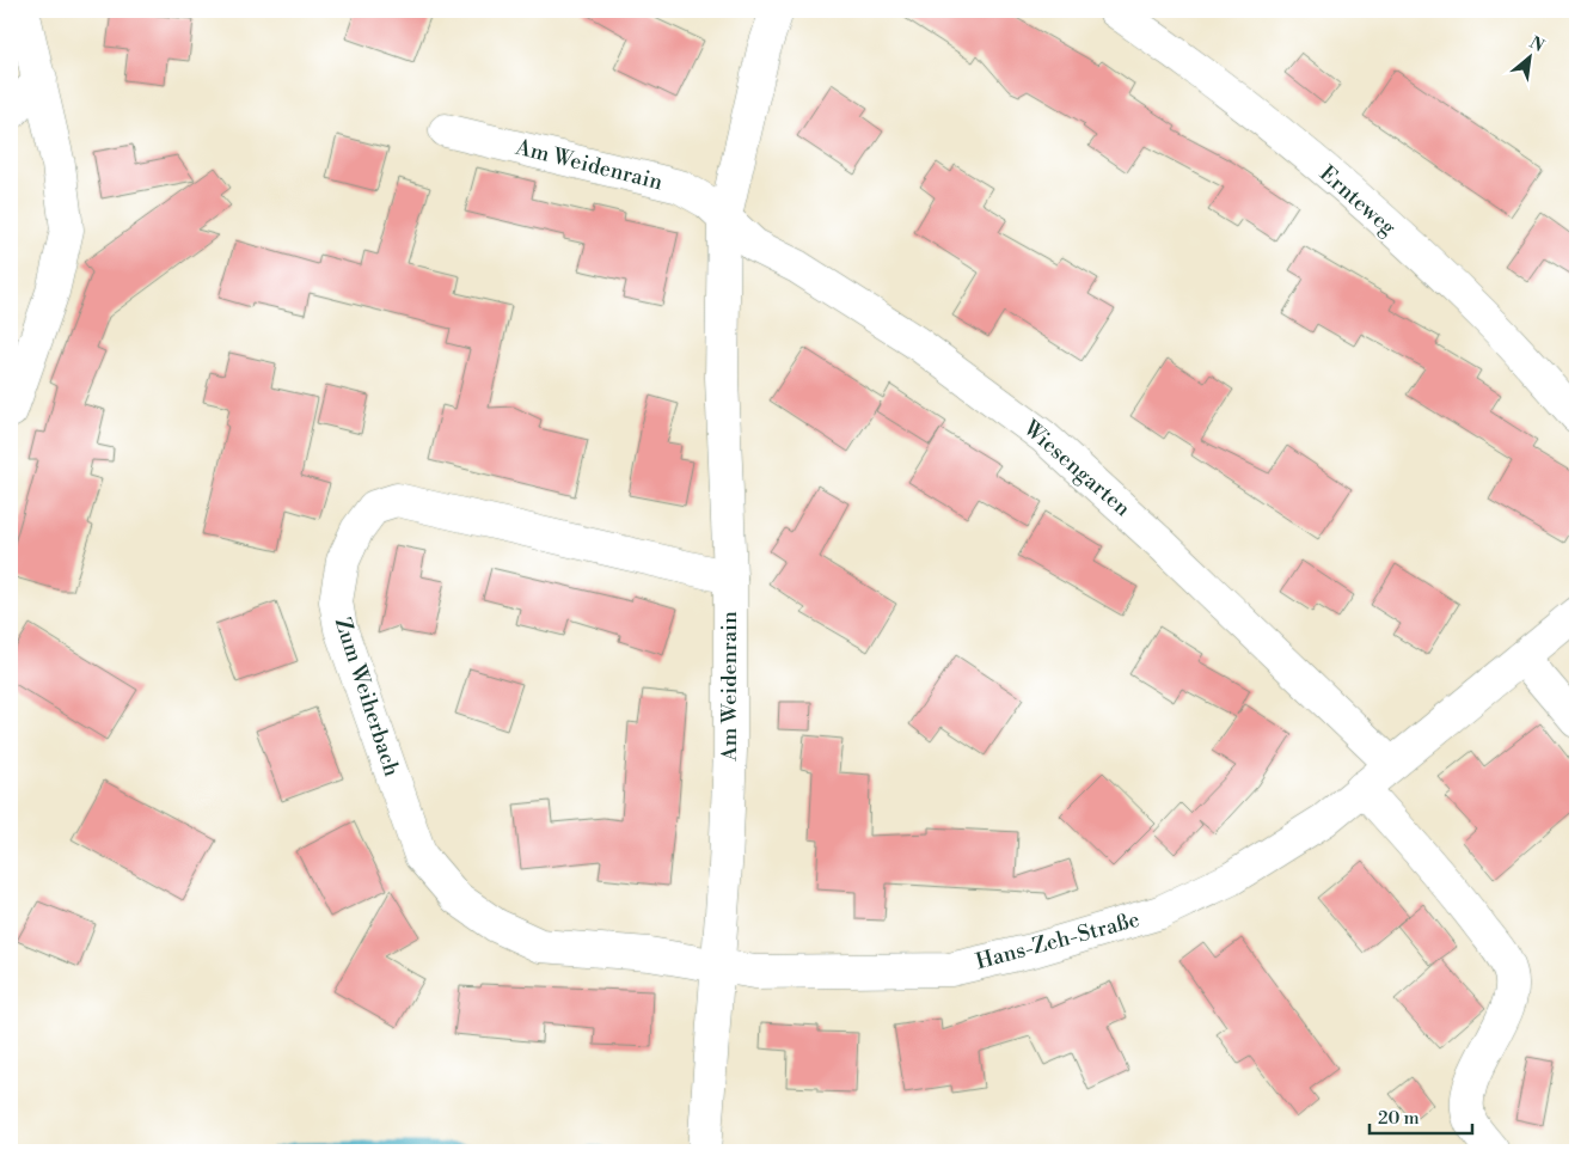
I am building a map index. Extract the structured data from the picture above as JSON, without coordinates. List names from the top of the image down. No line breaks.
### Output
{"streets":{"street":["Am Weidenrain","Ernteweg","Wiesengarten","Zum Weiherbach","Hans-Zeh-Straße"]},"crossings":[["Am Weidenrain","Wiesengarten"],["Am Weidenrain","Zum Weiherbach"],["Am Weidenrain","Hans-Zeh-Straße"],["Wiesengarten","Hans-Zeh-Straße"],["Zum Weiherbach","Hans-Zeh-Straße"]],"scale_bar":"20 m","north":"top right"}
